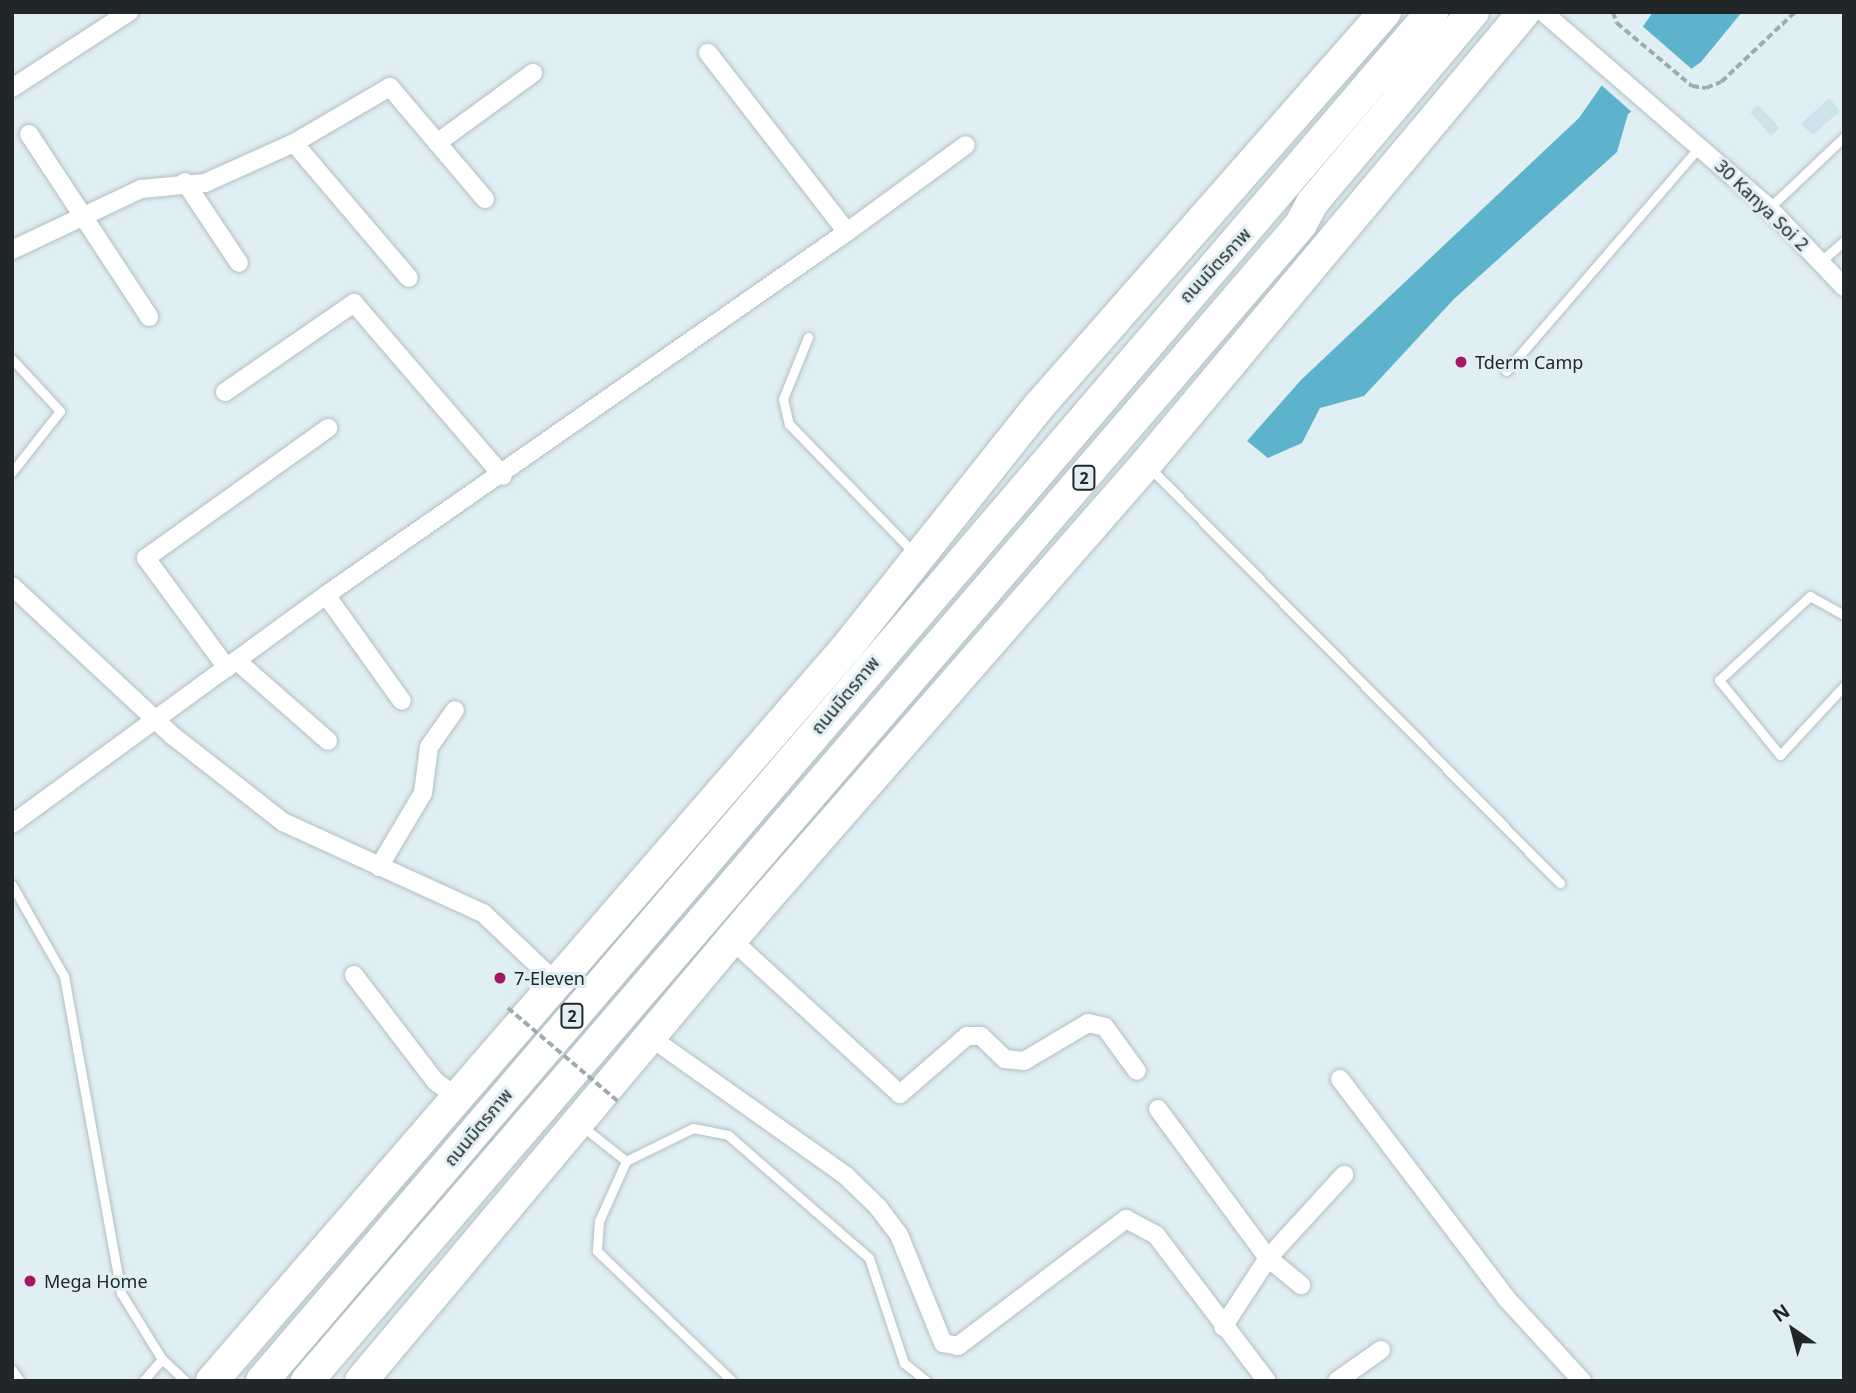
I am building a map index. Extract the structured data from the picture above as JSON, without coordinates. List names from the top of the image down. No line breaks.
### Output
{"streets":{"highway":["ถนนมิตรภาพ","2"],"street":["30 Kanya Soi 2"]},"places":["Tderm Camp","7-Eleven","Mega Home"],"north":"top left"}
